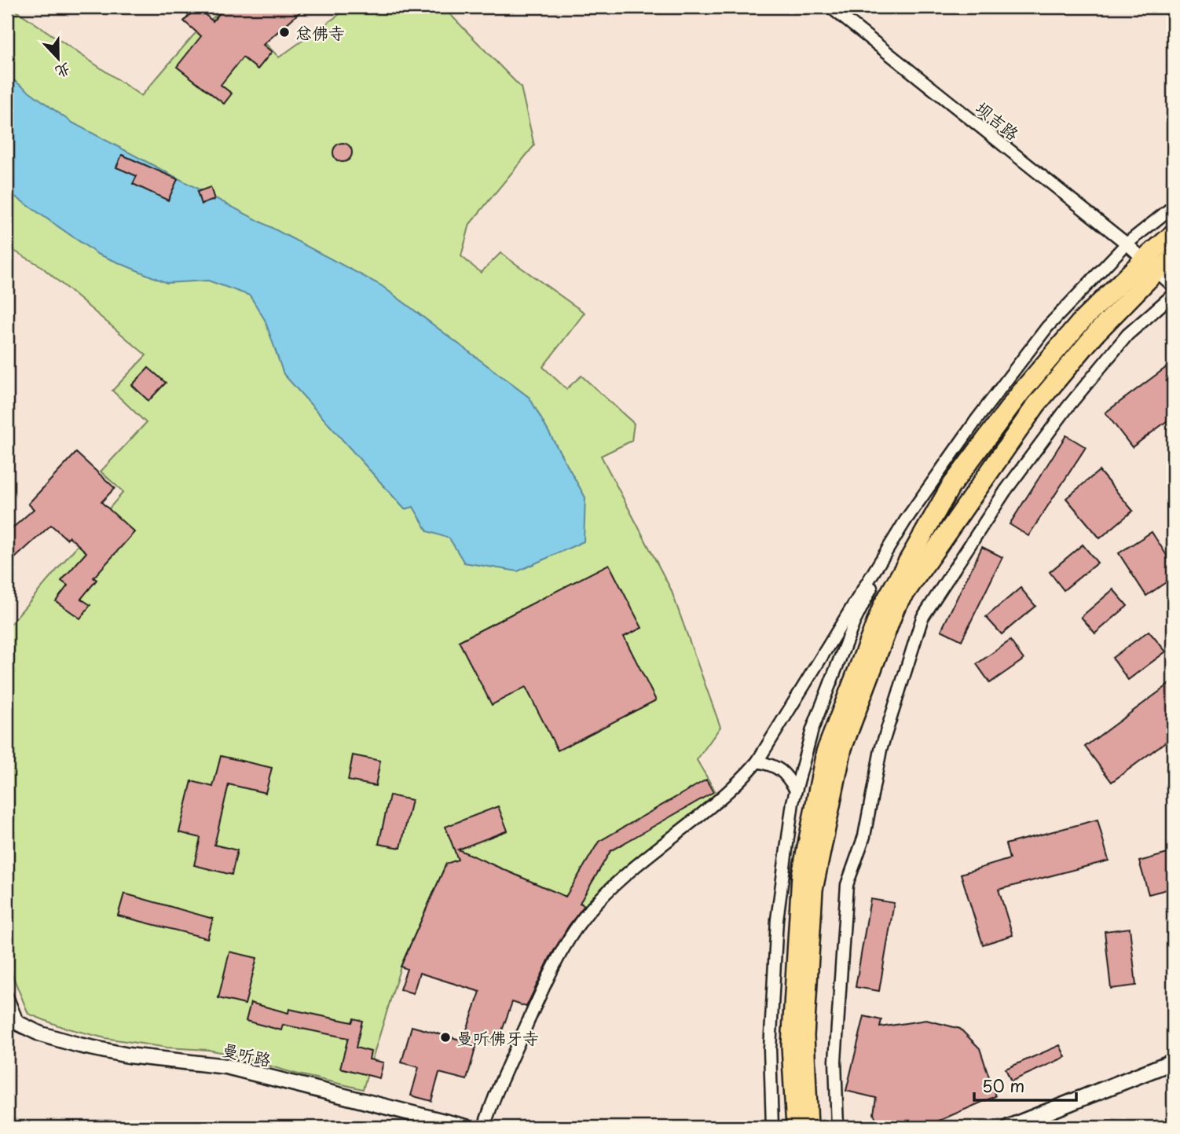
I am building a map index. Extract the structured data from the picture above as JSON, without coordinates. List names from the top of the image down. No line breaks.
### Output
{"streets":{"street":["坝吉路","曼听路"]},"places":["总佛寺","曼听佛牙寺"],"scale_bar":"50 m","north":"bottom"}
